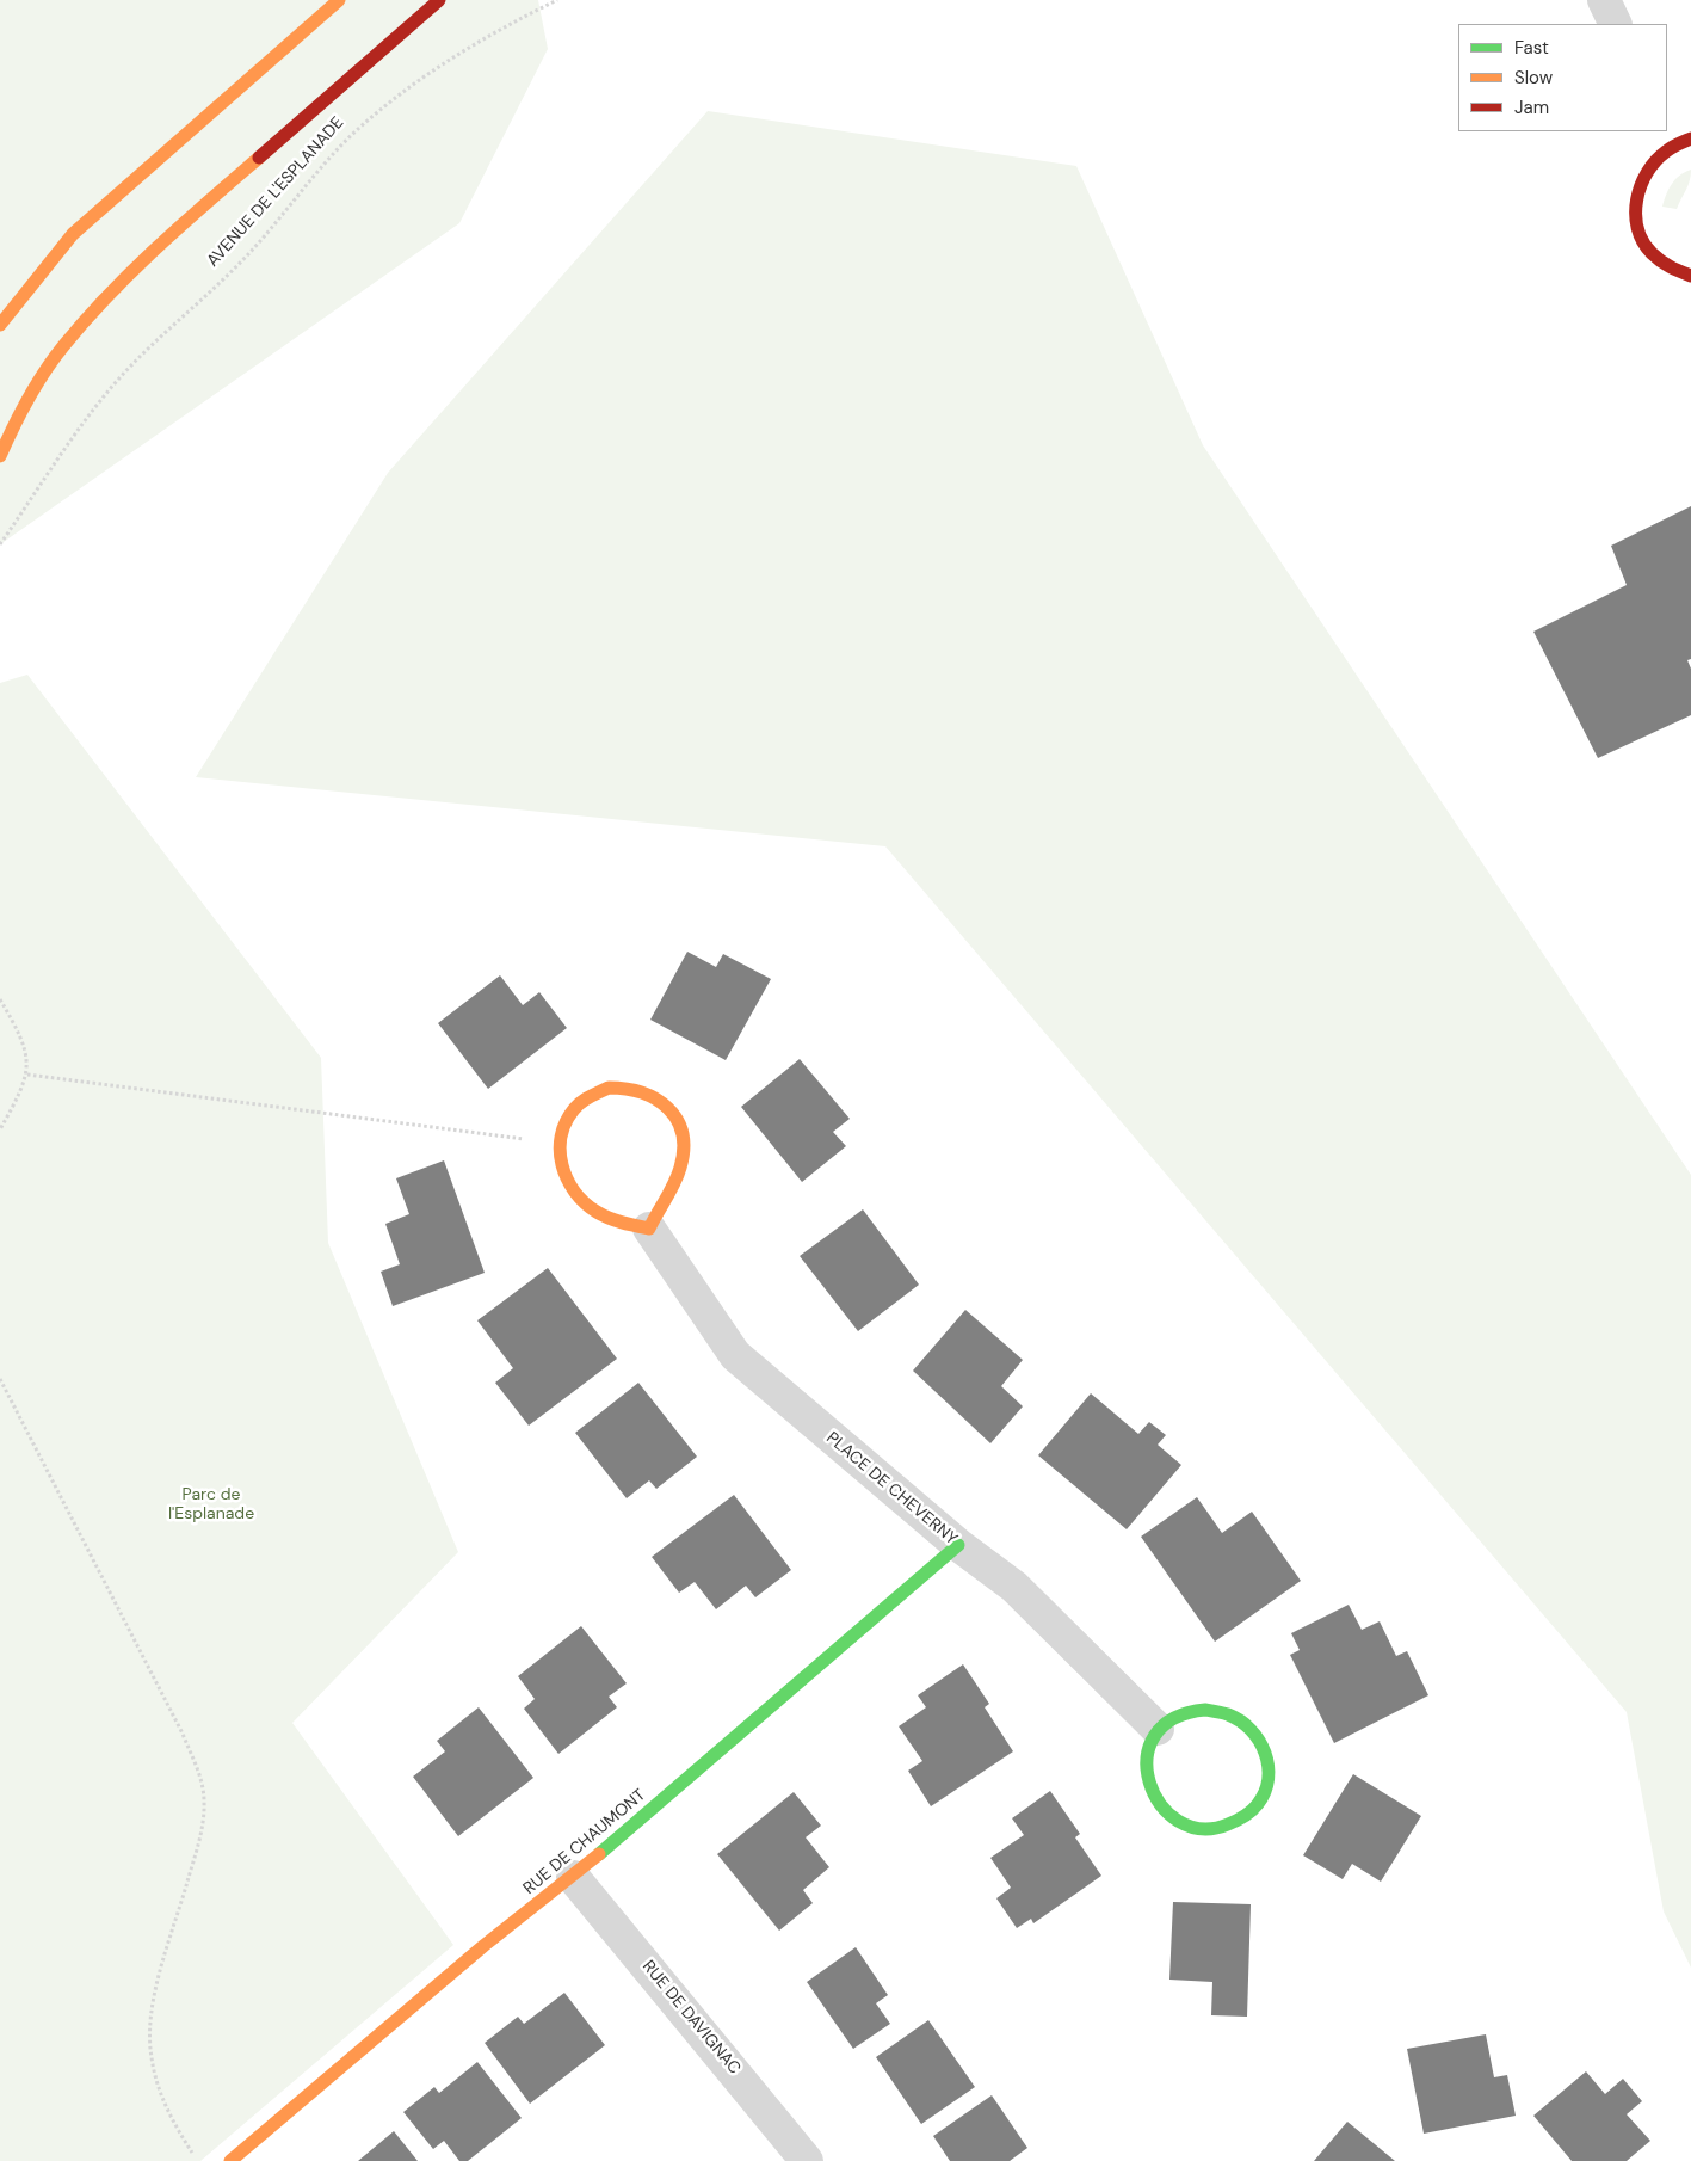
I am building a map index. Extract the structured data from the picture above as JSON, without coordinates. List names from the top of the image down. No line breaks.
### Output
{"streets":{"street":["AVENUE DE L'ESPLANADE","PLACE DE CHEVERNY","RUE DE CHAUMONT","RUE DE DAVIGNAC"]},"crossings":[["PLACE DE CHEVERNY","RUE DE CHAUMONT"],["RUE DE CHAUMONT","RUE DE DAVIGNAC"]],"parks":["Parc de l'Esplanade"],"legend":["Fast","Slow","Jam"]}
